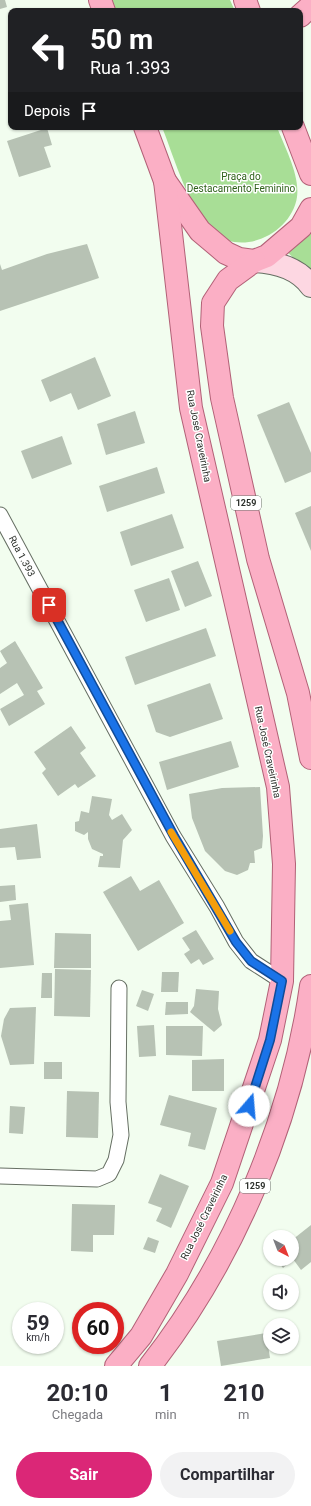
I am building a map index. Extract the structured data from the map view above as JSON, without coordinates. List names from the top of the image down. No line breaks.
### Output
{"streets":{"main road":["Rua José Craveirinha","1259"],"street":["Rua 1.393"]},"crossings":[["Rua José Craveirinha","Rua 1.393"]],"parks":["Praça do Destacamento Feminino"],"north":"bottom right","page":{"turn":["50 m","Rua 1.393"],"then":"Depois","speed":"59 km/h","limit":"60","eta":["20:10","Chegada","1","min","210","m"],"buttons":["Sair","Compartilhar"]}}
